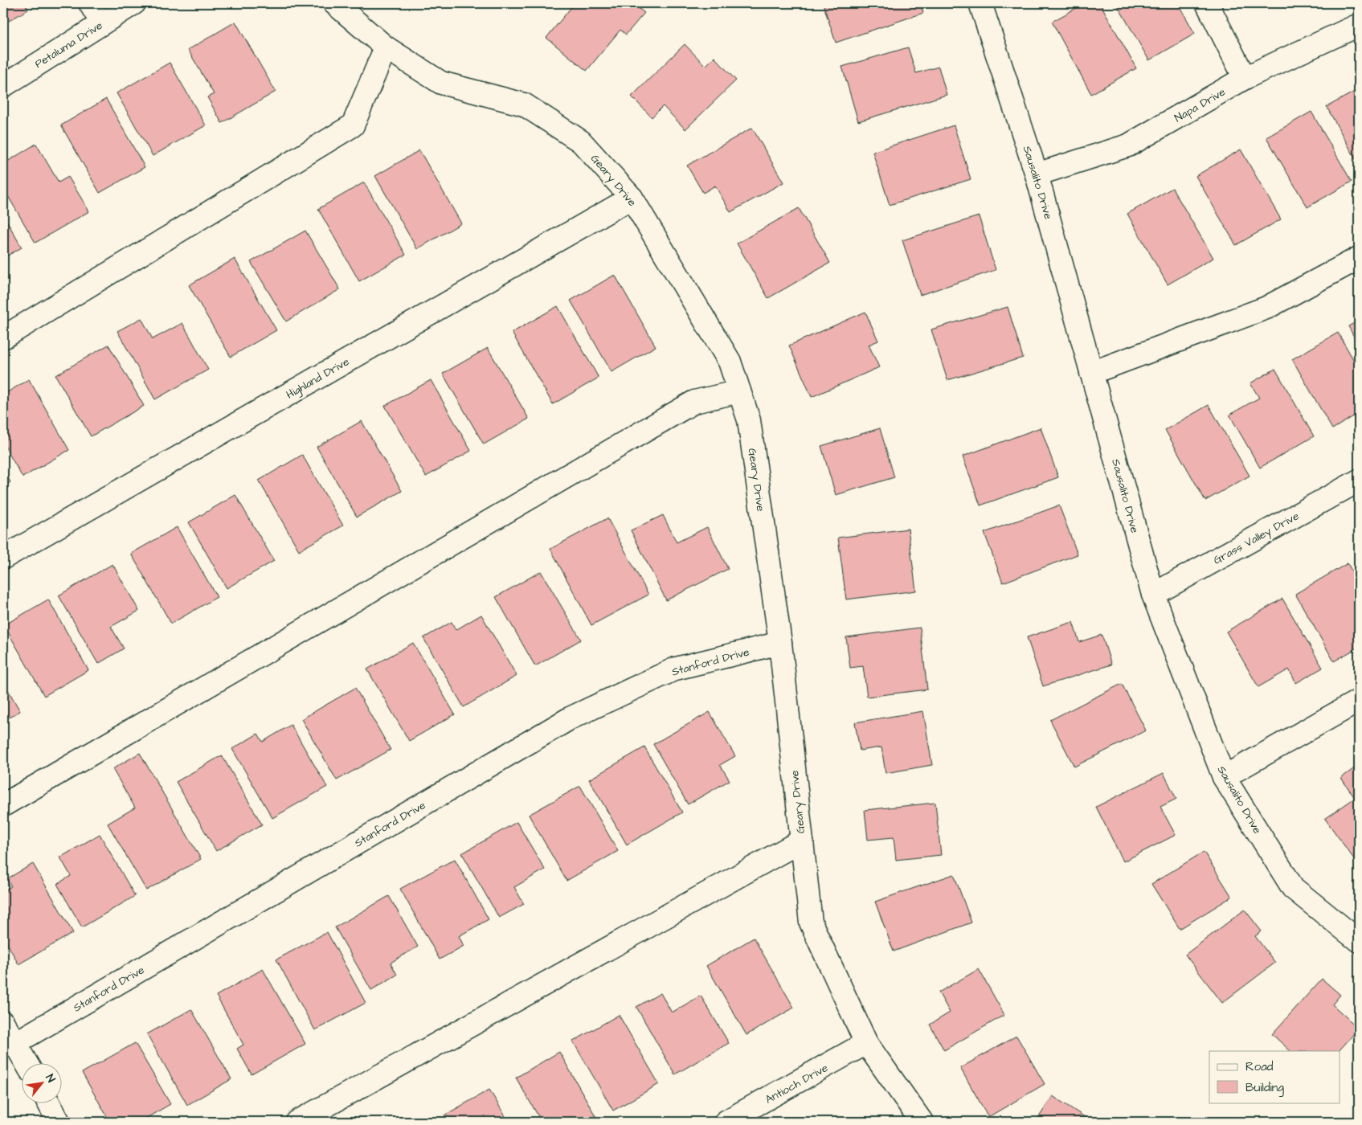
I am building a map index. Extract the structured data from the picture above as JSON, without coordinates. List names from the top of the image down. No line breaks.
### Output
{"streets":{"street":["Petaluma Drive","Napa Drive","Geary Drive","Sausalito Drive","Highland Drive","Grass Valley Drive","Stanford Drive","Antioch Drive"]},"crossings":[["Napa Drive","Sausalito Drive"],["Geary Drive","Highland Drive"],["Geary Drive","Stanford Drive"],["Geary Drive","Antioch Drive"],["Sausalito Drive","Grass Valley Drive"]],"legend":["Road","Building"],"north":"top right"}
